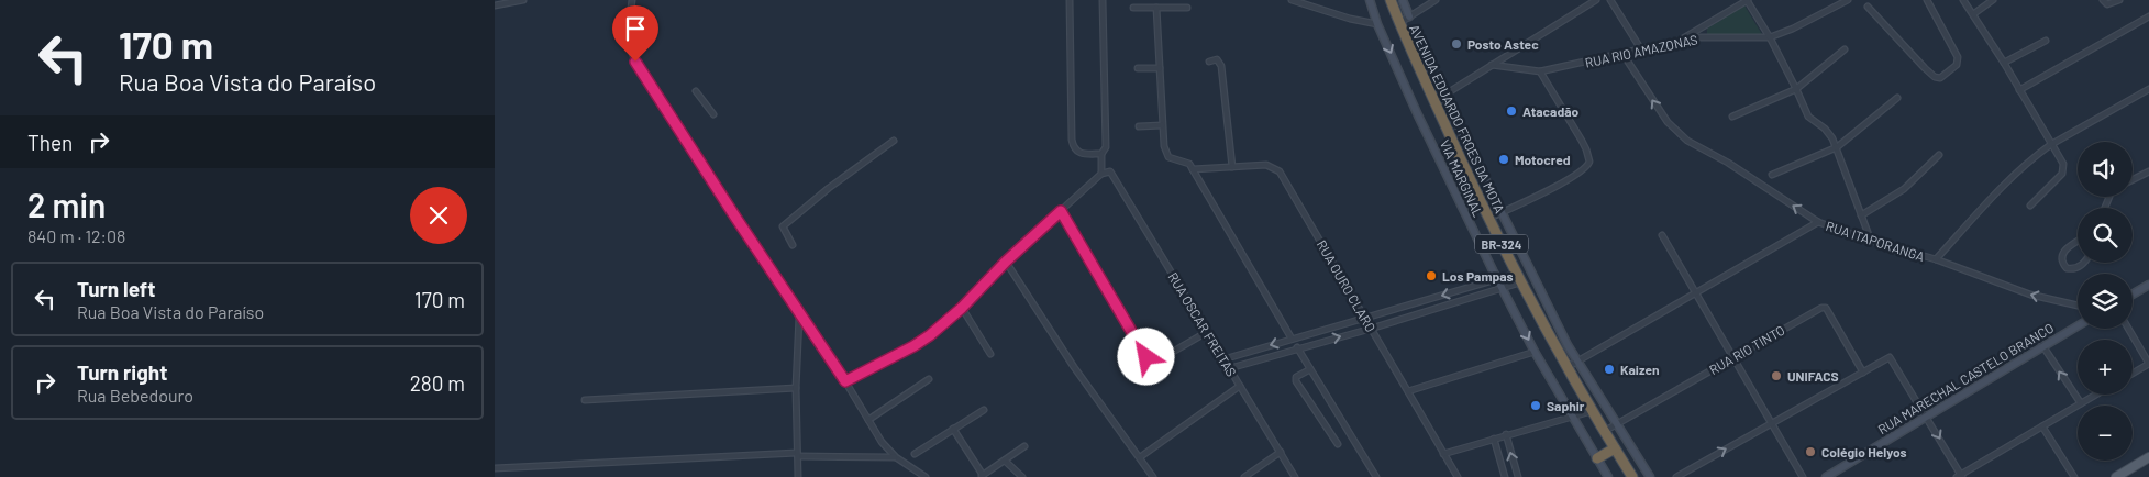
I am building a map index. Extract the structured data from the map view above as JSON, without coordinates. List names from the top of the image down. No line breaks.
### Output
{"streets":{"highway":["AVENIDA EDUARDO FROES DA MOTA","BR-324"],"street":["RUA RIO AMAZONAS","VIA MARGINAL","RUA ITAPORANGA","RUA OURO CLARO","RUA OSCAR FREITAS","RUA RIO TINTO","RUA MARECHAL CASTELO BRANCO"]},"crossings":[["RUA RIO AMAZONAS","RUA ITAPORANGA"],["AVENIDA EDUARDO FROES DA MOTA","RUA RIO TINTO"]],"one_way":["RUA ITAPORANGA"],"places":["Posto Astec","Atacadão","Motocred","Los Pampas","Kaizen","UNIFACS","Saphir","Colégio Helyos"],"page":{"turn":["170 m","Rua Boa Vista do Paraíso"],"then":"Then","map_buttons":["+","−"],"heading":["2 min","840 m · 12:08"],"list":[{"name":"Turn left","note":"Rua Boa Vista do Paraíso","value":"170 m"},{"name":"Turn right","note":"Rua Bebedouro","value":"280 m"}]}}
